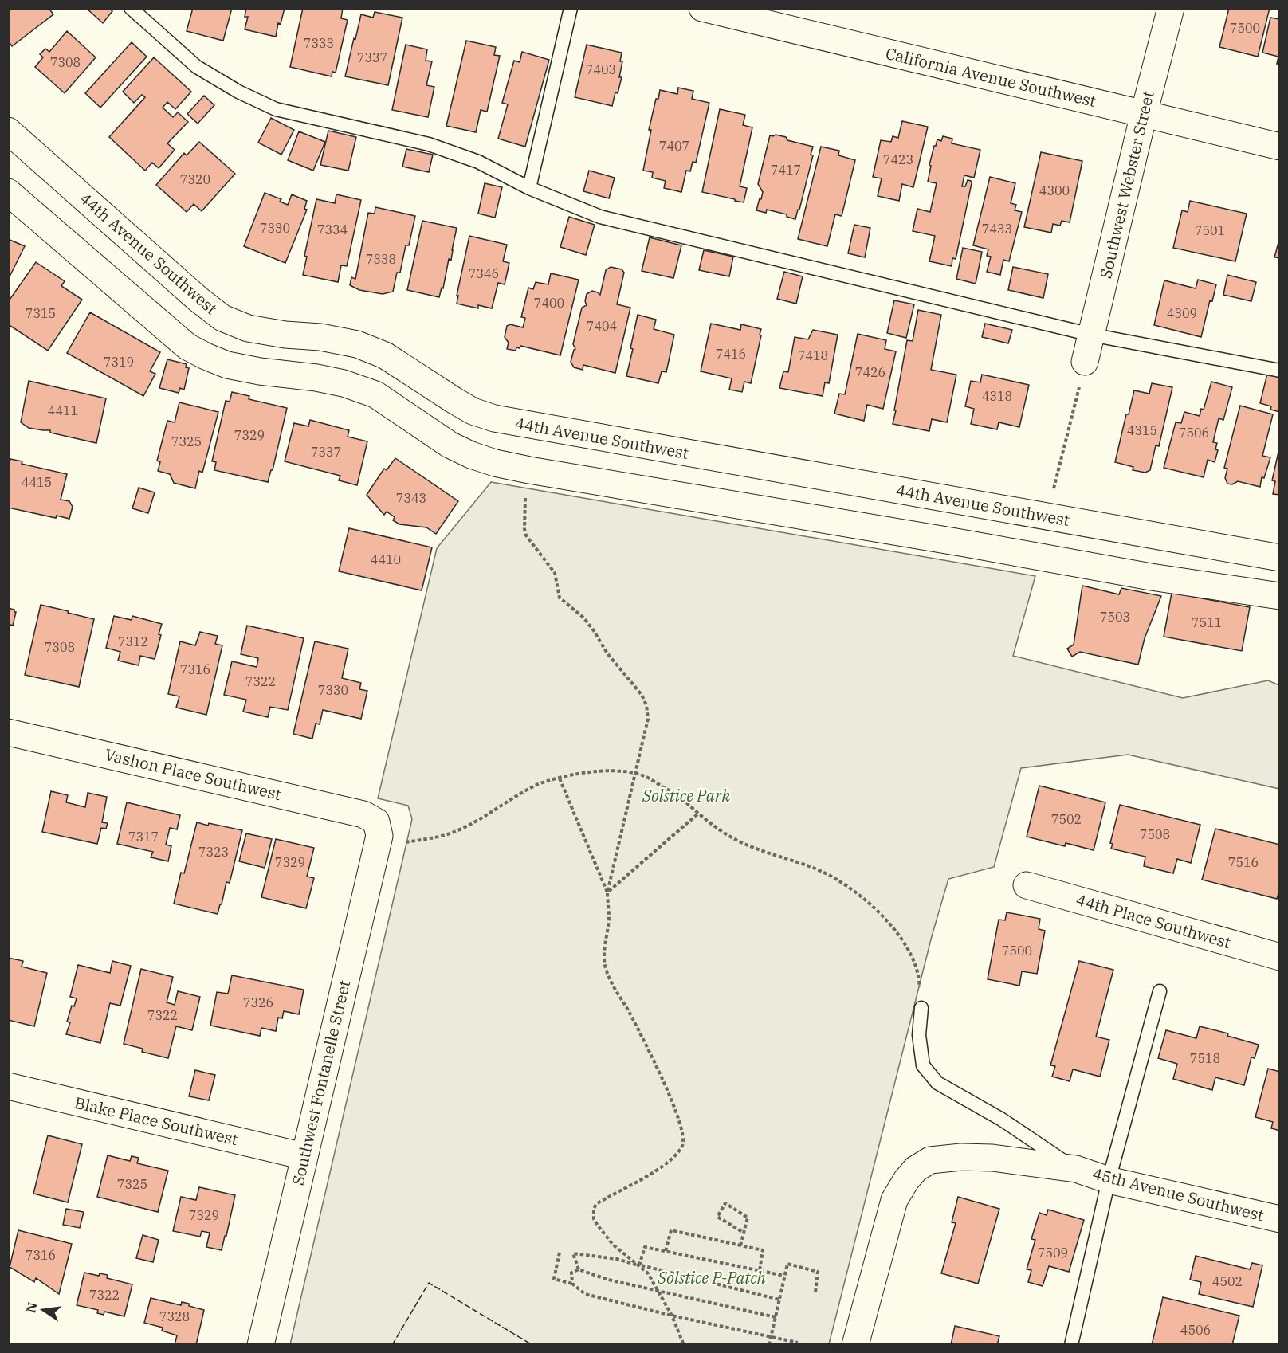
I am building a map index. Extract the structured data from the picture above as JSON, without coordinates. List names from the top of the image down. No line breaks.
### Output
{"streets":{"street":["California Avenue Southwest","Southwest Webster Street","44th Avenue Southwest","Vashon Place Southwest","44th Place Southwest","Southwest Fontanelle Street","Blake Place Southwest","45th Avenue Southwest"]},"crossings":[["California Avenue Southwest","Southwest Webster Street"],["Vashon Place Southwest","Southwest Fontanelle Street"],["Southwest Fontanelle Street","Blake Place Southwest"]],"parks":["Solstice Park","Solstice P-Patch"],"house_numbers":["7500","7333","7337","7308","7403","7407","7423","7417","7320","4300","7330","7433","7334","7501","7338","7346","7400","7315","4309","7404","7416","7418","7319","7426","4318","4411","4315","7506","7329","7325","7337","4415","7343","4410","7503","7511","7312","7308","7316","7322","7330","7502","7508","7317","7323","7329","7516","7500","7326","7322","7518","7325","7329","7509","7316","4502","7322","7328","4506"],"north":"left"}
